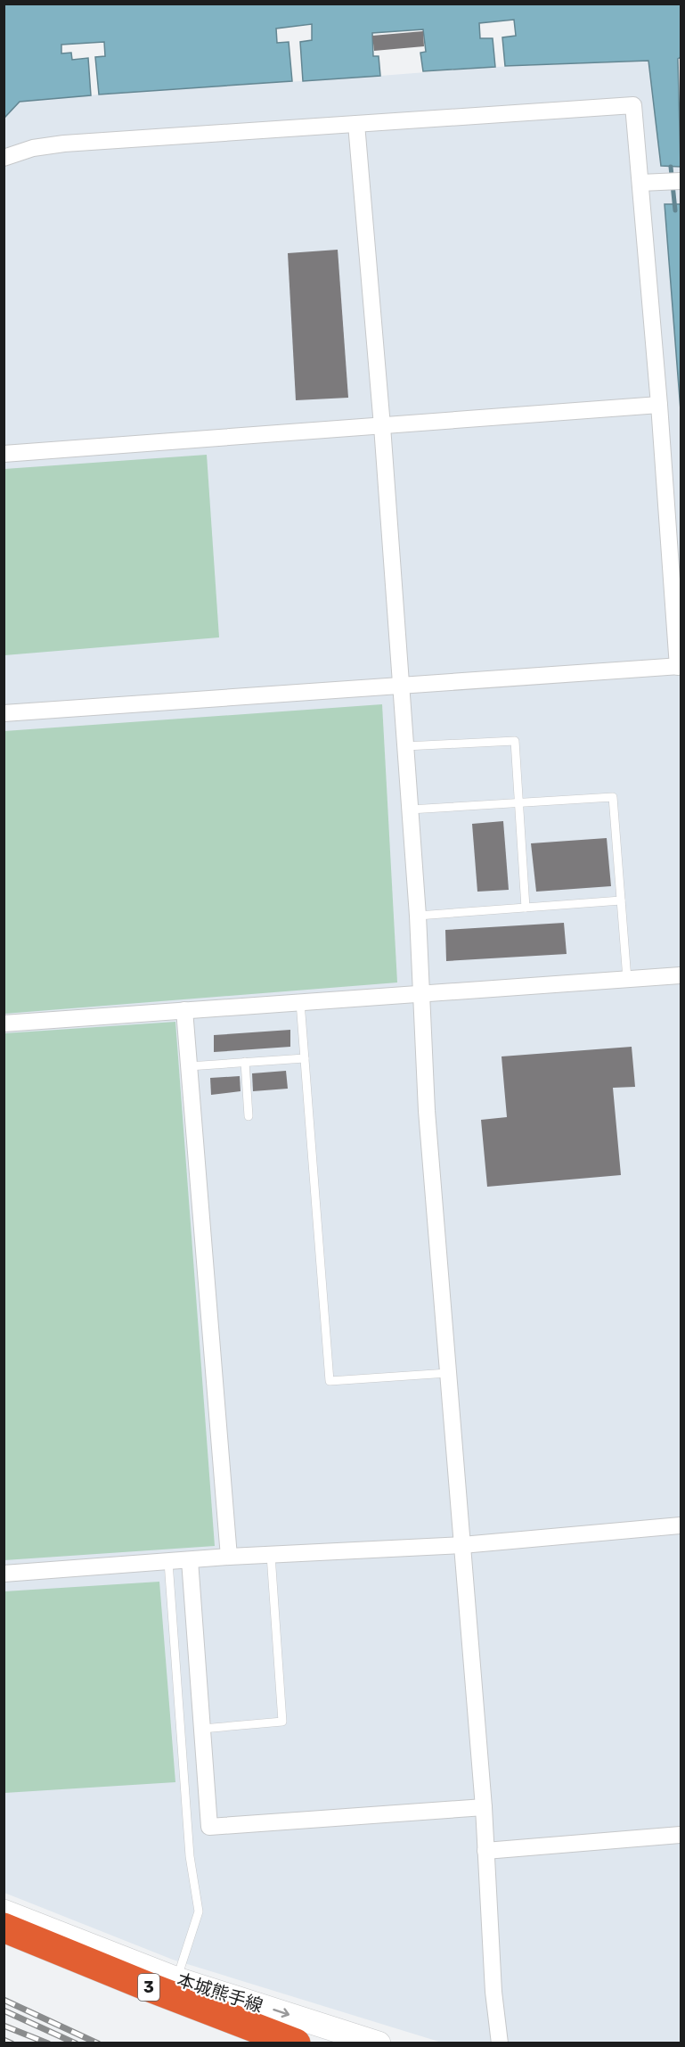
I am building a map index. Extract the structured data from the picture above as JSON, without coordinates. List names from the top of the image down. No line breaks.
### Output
{"streets":{"highway":["3"],"main road":["本城熊手線"]}}
